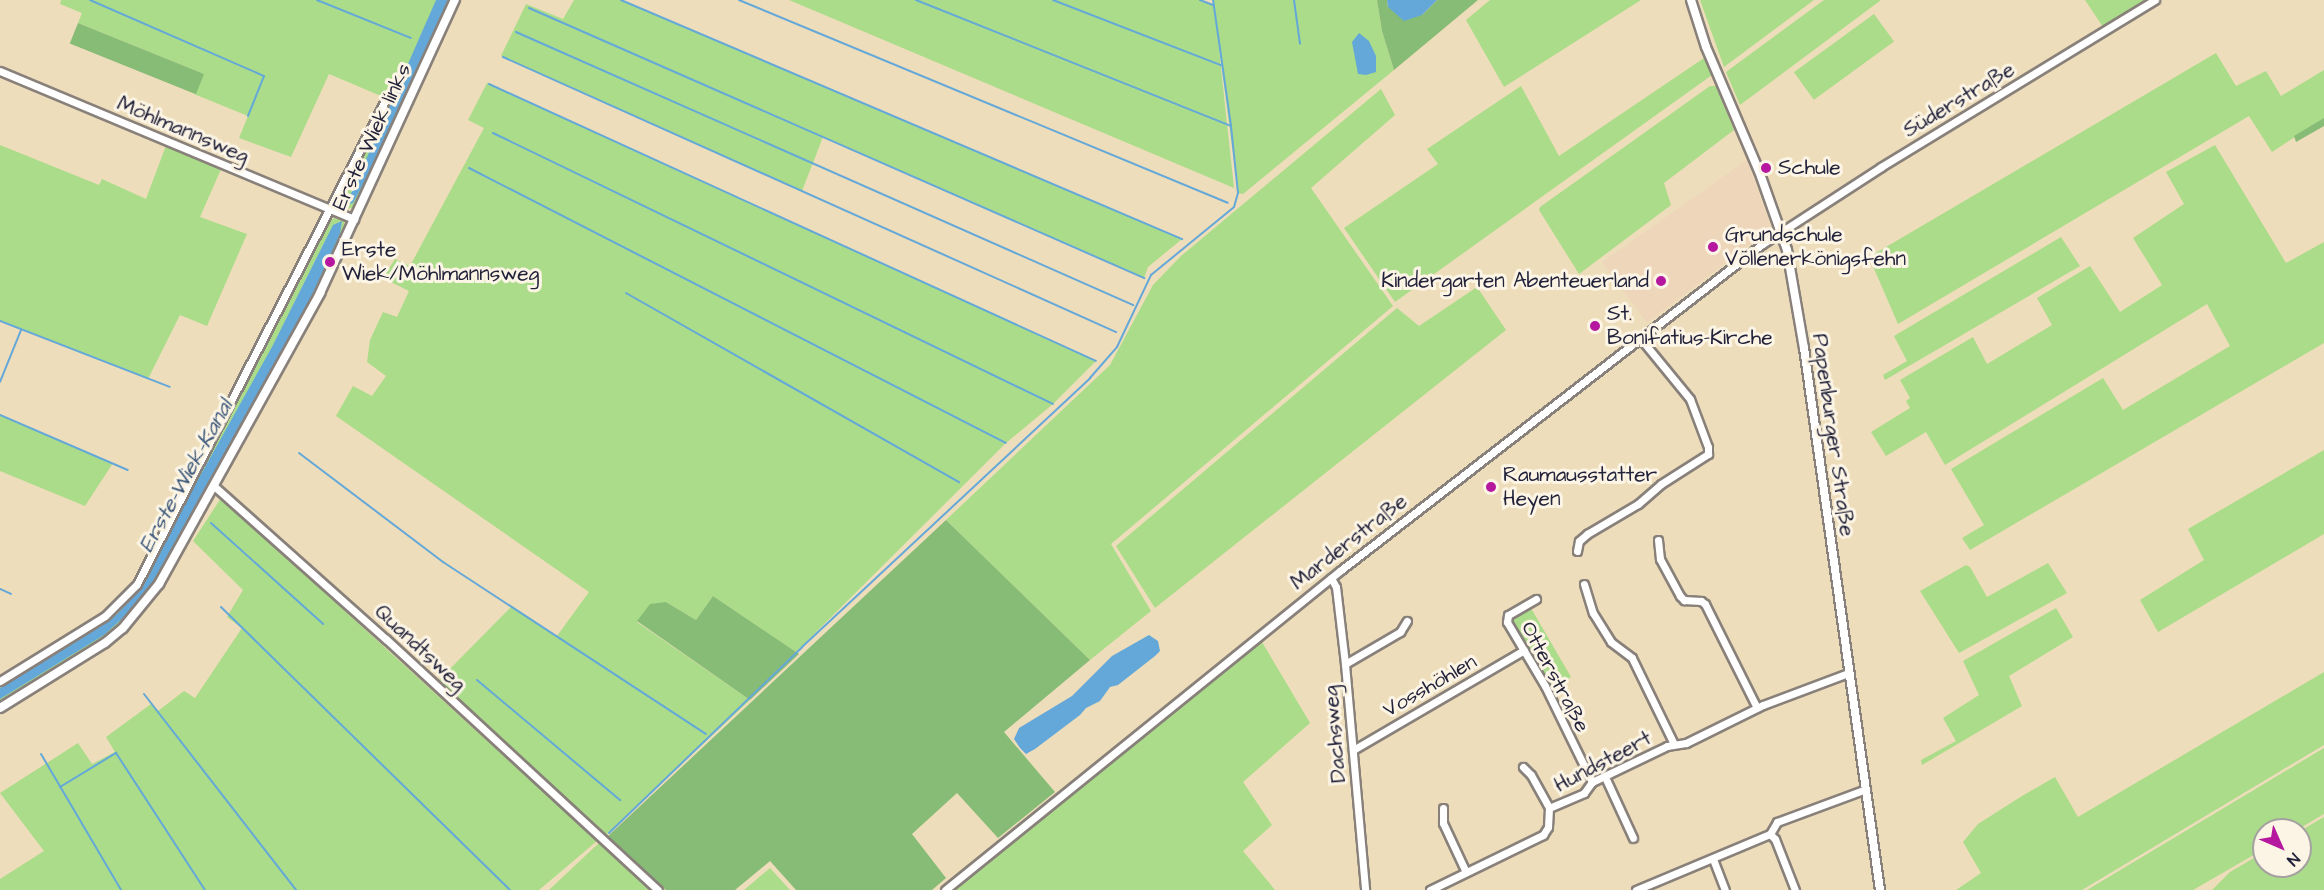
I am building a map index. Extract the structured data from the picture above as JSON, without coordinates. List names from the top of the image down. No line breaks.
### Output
{"streets":{"street":["Süderstraße","Möhlmannsweg","Erste Wiek links","Papenburger Straße","Marderstraße","Quandtsweg","Otterstraße","Vosshöhlen","Dachsweg","Hundsteert"]},"crossings":[["Süderstraße","Papenburger Straße"],["Süderstraße","Marderstraße"],["Möhlmannsweg","Erste Wiek links"],["Erste Wiek links","Quandtsweg"],["Papenburger Straße","Marderstraße"],["Papenburger Straße","Hundsteert"],["Marderstraße","Dachsweg"],["Otterstraße","Vosshöhlen"],["Otterstraße","Hundsteert"],["Vosshöhlen","Dachsweg"]],"water":["Erste-Wiek-Kanal"],"places":["Schule","Grundschule Völlenerkönigsfehn","Erste Wiek/Möhlmannsweg","Kindergarten Abenteuerland","St. Bonifatius-Kirche","Raumausstatter Heyen"],"north":"bottom right"}
